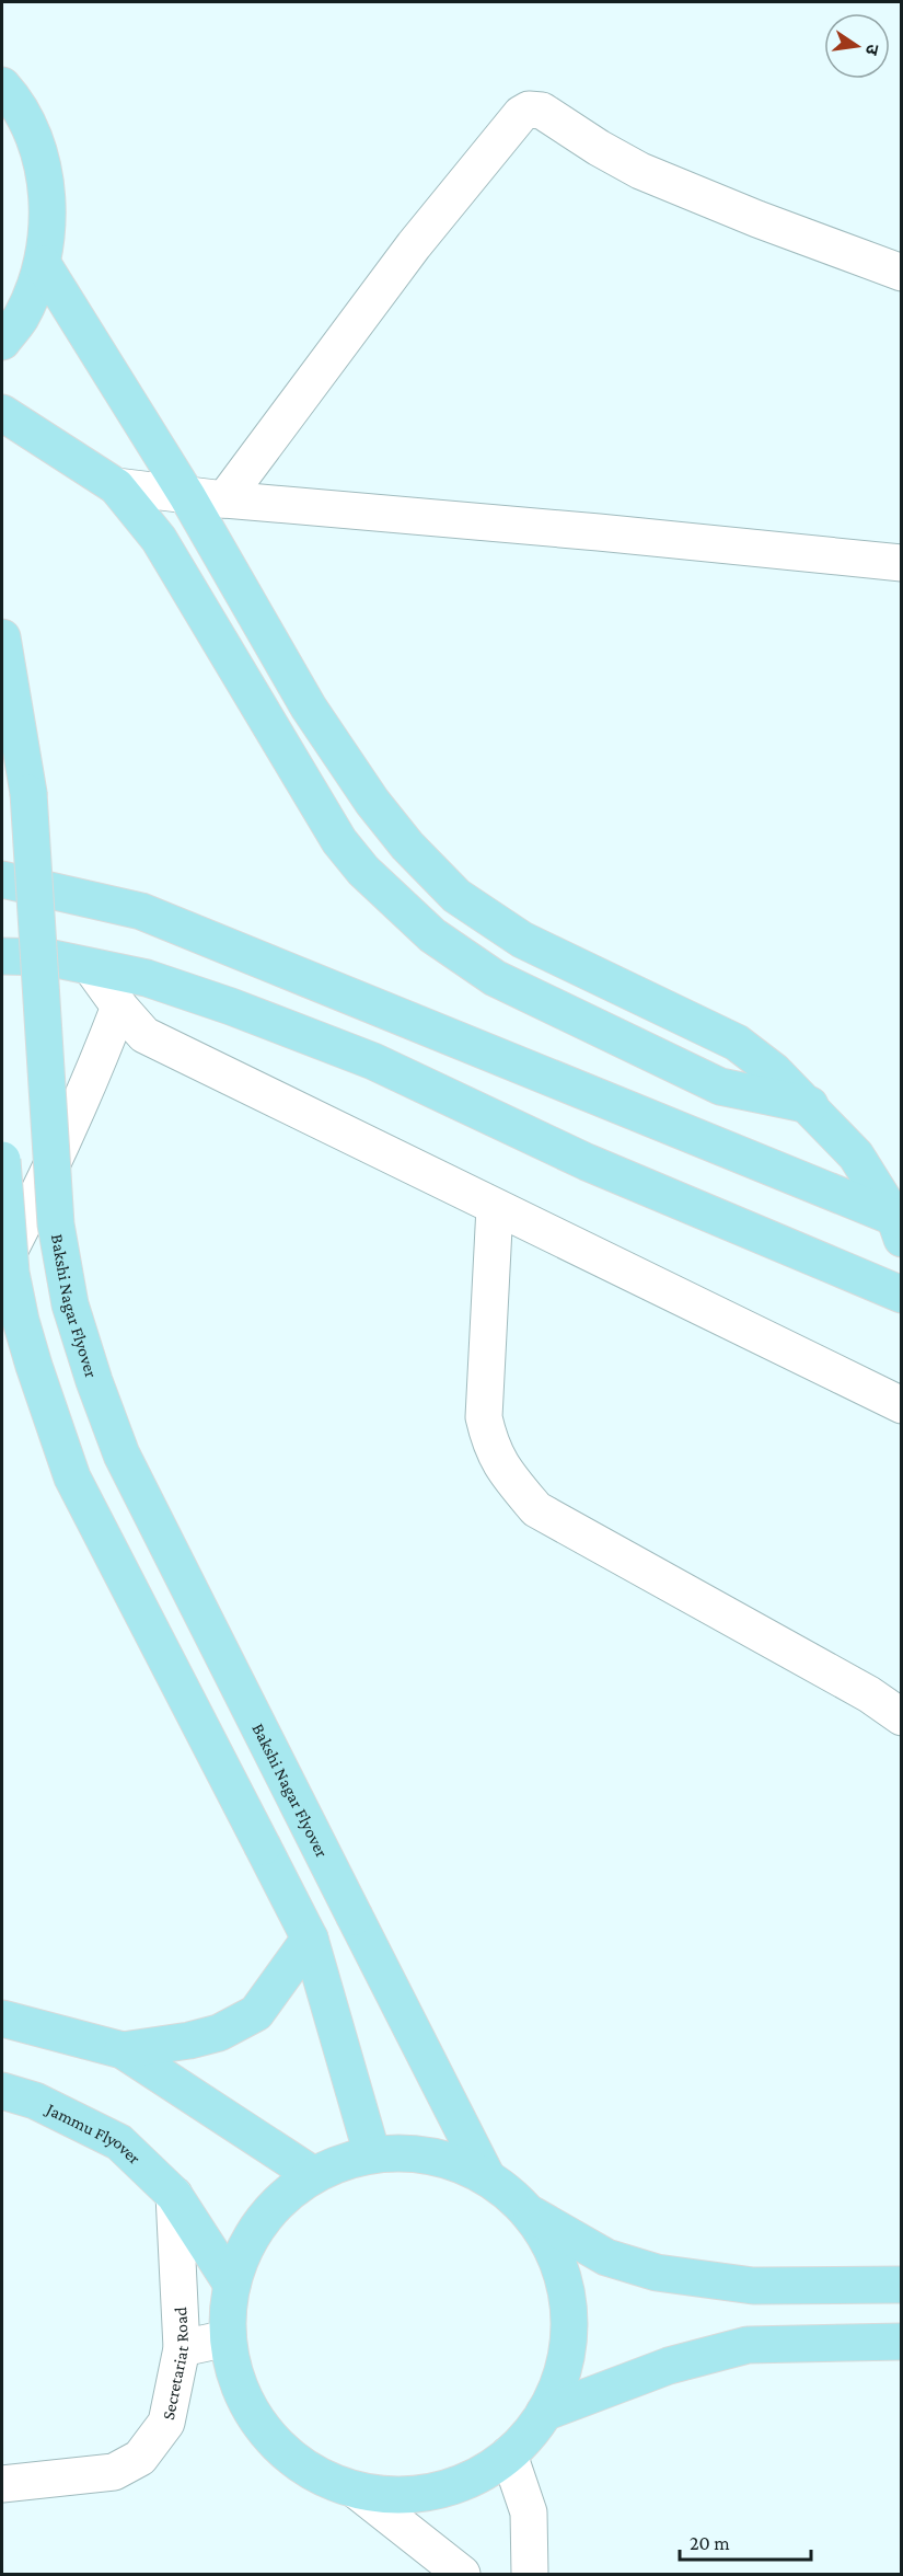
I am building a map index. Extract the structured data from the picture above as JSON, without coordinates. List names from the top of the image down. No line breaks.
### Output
{"streets":{"main road":["Bakshi Nagar Flyover","Jammu Flyover"],"street":["Secretariat Road"]},"crossings":[["Jammu Flyover","Secretariat Road"]],"scale_bar":"20 m","north":"right"}
